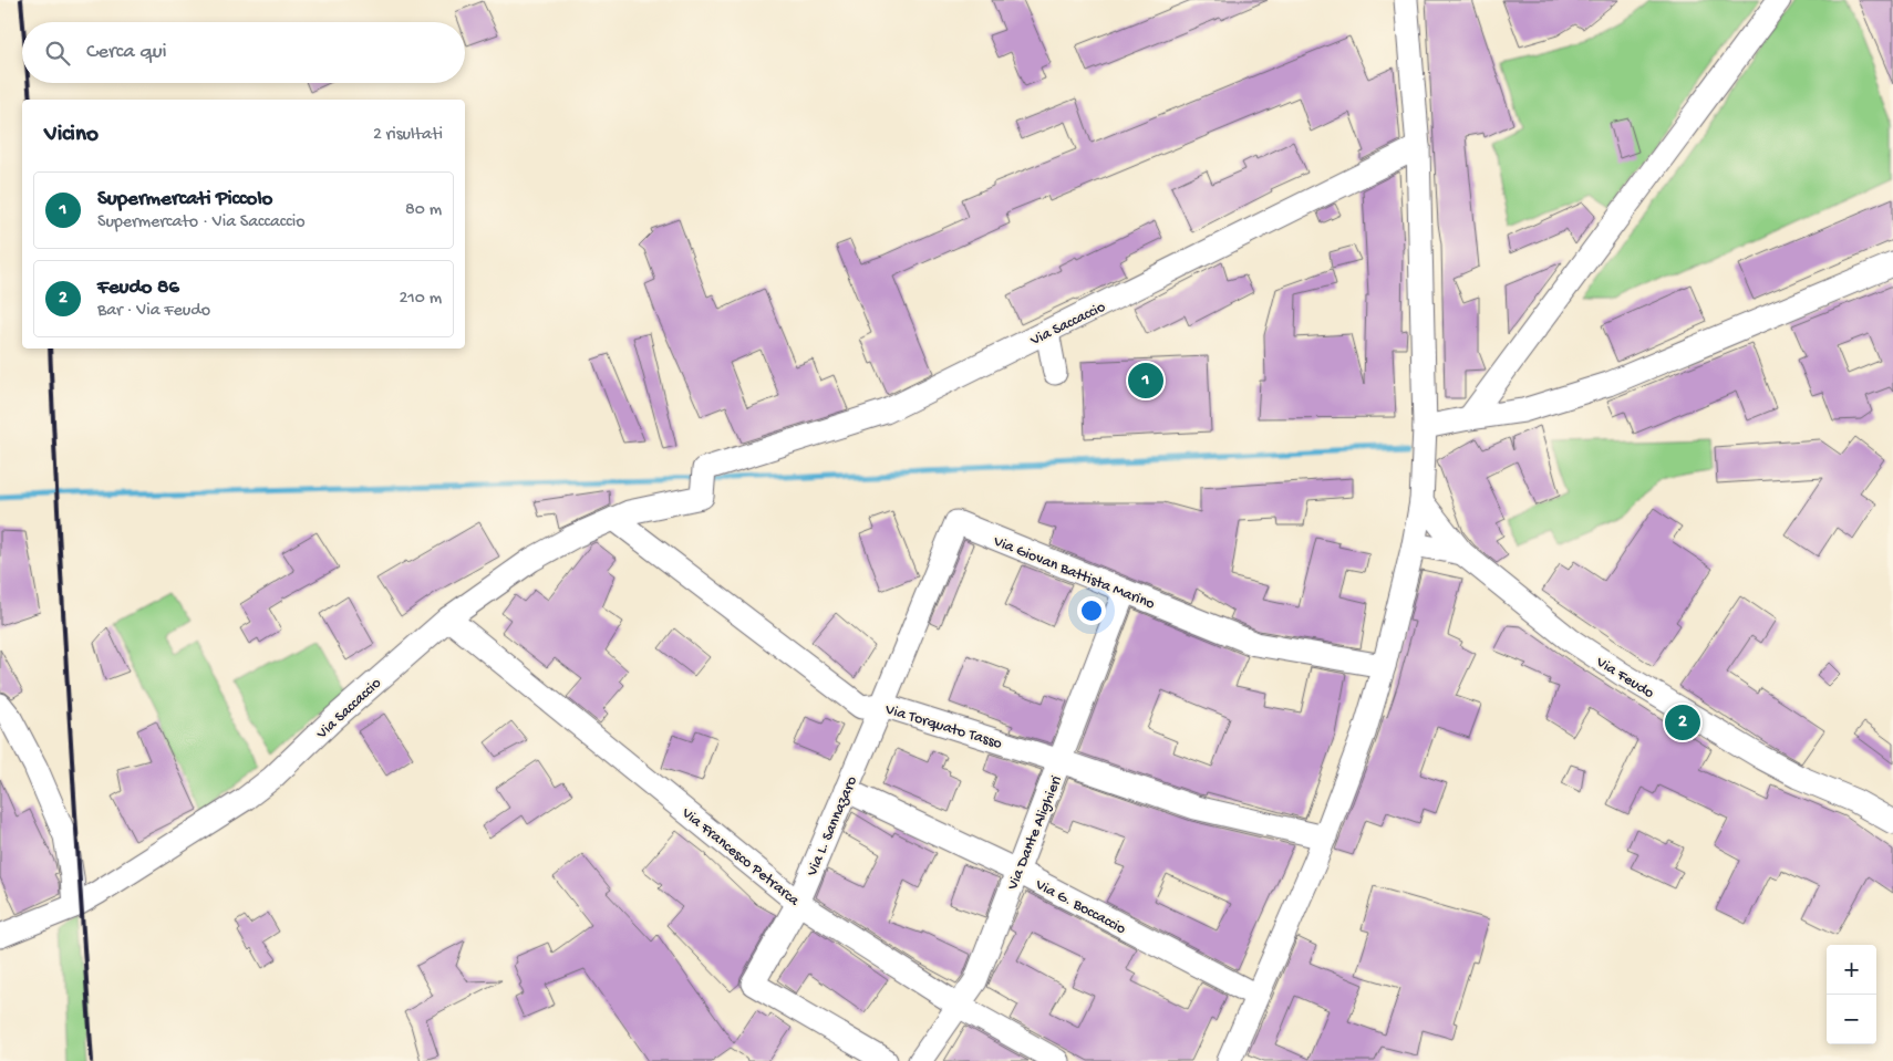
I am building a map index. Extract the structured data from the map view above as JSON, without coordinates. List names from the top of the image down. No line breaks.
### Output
{"streets":{"street":["Via Saccaccio","Via Giovan Battista Marino","Via Feudo","Via Torquato Tasso","Via L. Sannazaro","Via Dante Alighieri","Via Francesco Petrarca","Via G. Boccaccio"]},"crossings":[["Via Saccaccio","Via Torquato Tasso"],["Via Saccaccio","Via Francesco Petrarca"],["Via Giovan Battista Marino","Via Torquato Tasso"],["Via Giovan Battista Marino","Via L. Sannazaro"],["Via Giovan Battista Marino","Via Dante Alighieri"],["Via Torquato Tasso","Via L. Sannazaro"],["Via Torquato Tasso","Via Dante Alighieri"],["Via L. Sannazaro","Via Francesco Petrarca"],["Via L. Sannazaro","Via G. Boccaccio"],["Via Dante Alighieri","Via Francesco Petrarca"],["Via Dante Alighieri","Via G. Boccaccio"]],"page":{"search":"Cerca qui","heading":["Vicino","2 risultati"],"list":[{"mark":"1","name":"Supermercati Piccolo","note":"Supermercato · Via Saccaccio","value":"80 m"},{"mark":"2","name":"Feudo 86","note":"Bar · Via Feudo","value":"210 m"}],"pins":["1","2"],"map_buttons":["+","−"]}}
